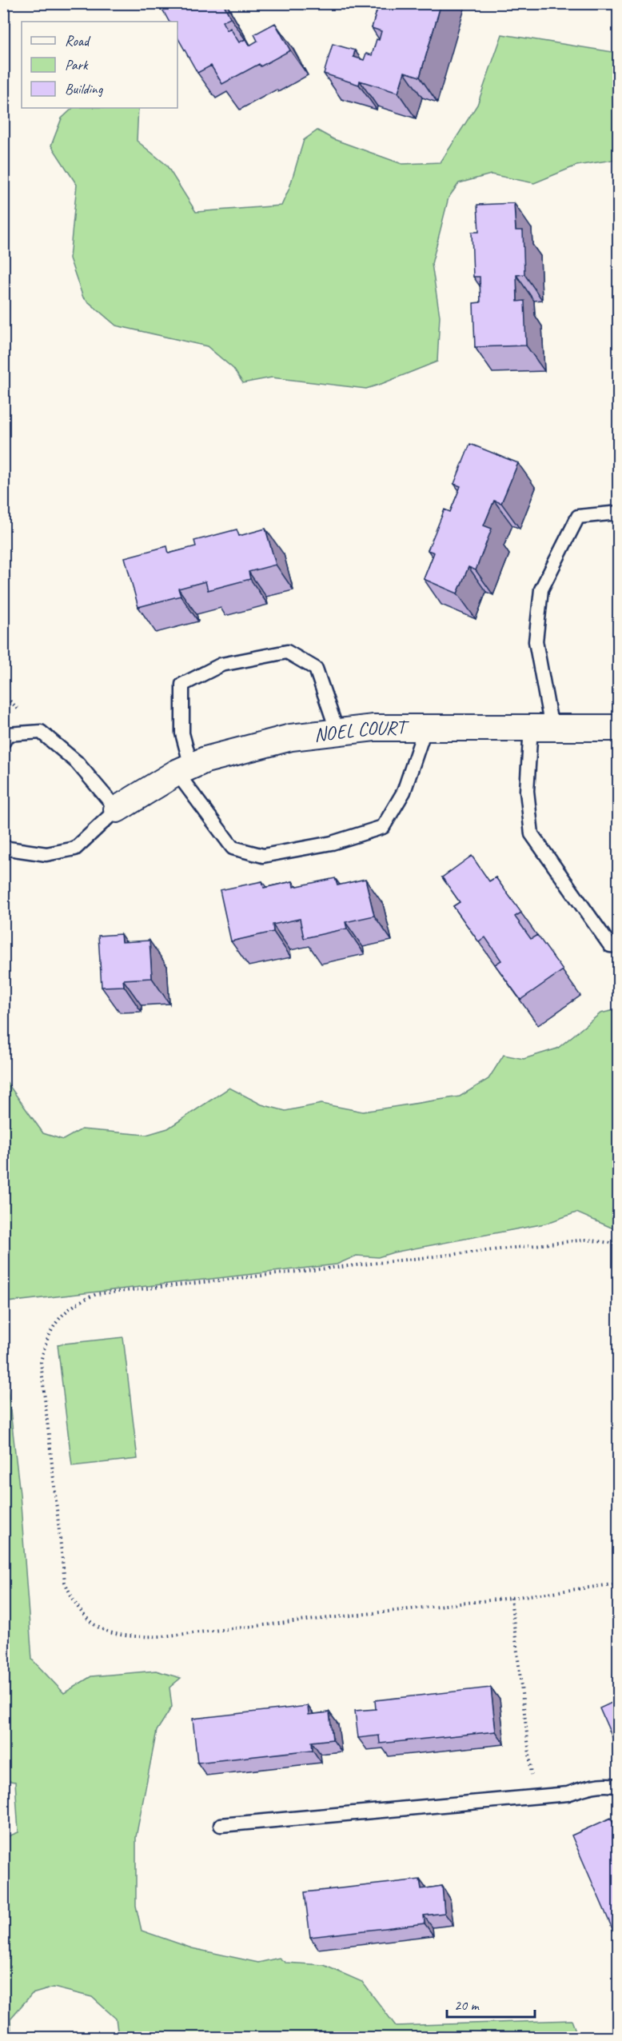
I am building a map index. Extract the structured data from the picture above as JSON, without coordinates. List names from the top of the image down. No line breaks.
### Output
{"streets":{"street":["NOEL COURT"]},"legend":["Road","Park","Building"],"scale_bar":"20 m"}
